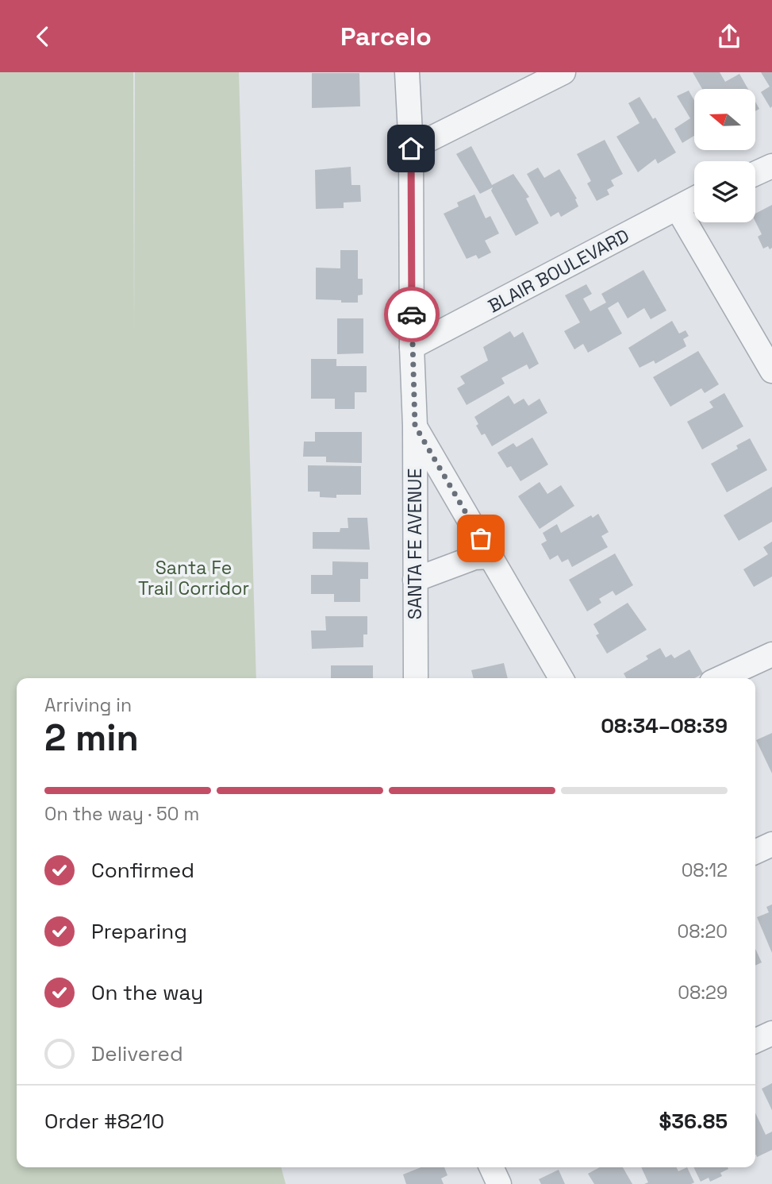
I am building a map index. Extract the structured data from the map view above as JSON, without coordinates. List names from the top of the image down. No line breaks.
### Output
{"streets":{"street":["BLAIR BOULEVARD","SANTA FE AVENUE"]},"crossings":[["BLAIR BOULEVARD","SANTA FE AVENUE"]],"parks":["Santa Fe Trail Corridor"],"north":"left","page":{"header":"Parcelo","heading":["2 min","Arriving in","08:34–08:39"],"panel":["Order #8210","$36.85"],"bar":"On the way · 50 m","list":[["Confirmed","08:12"],["Preparing","08:20"],["On the way","08:29"],"Delivered"]}}
